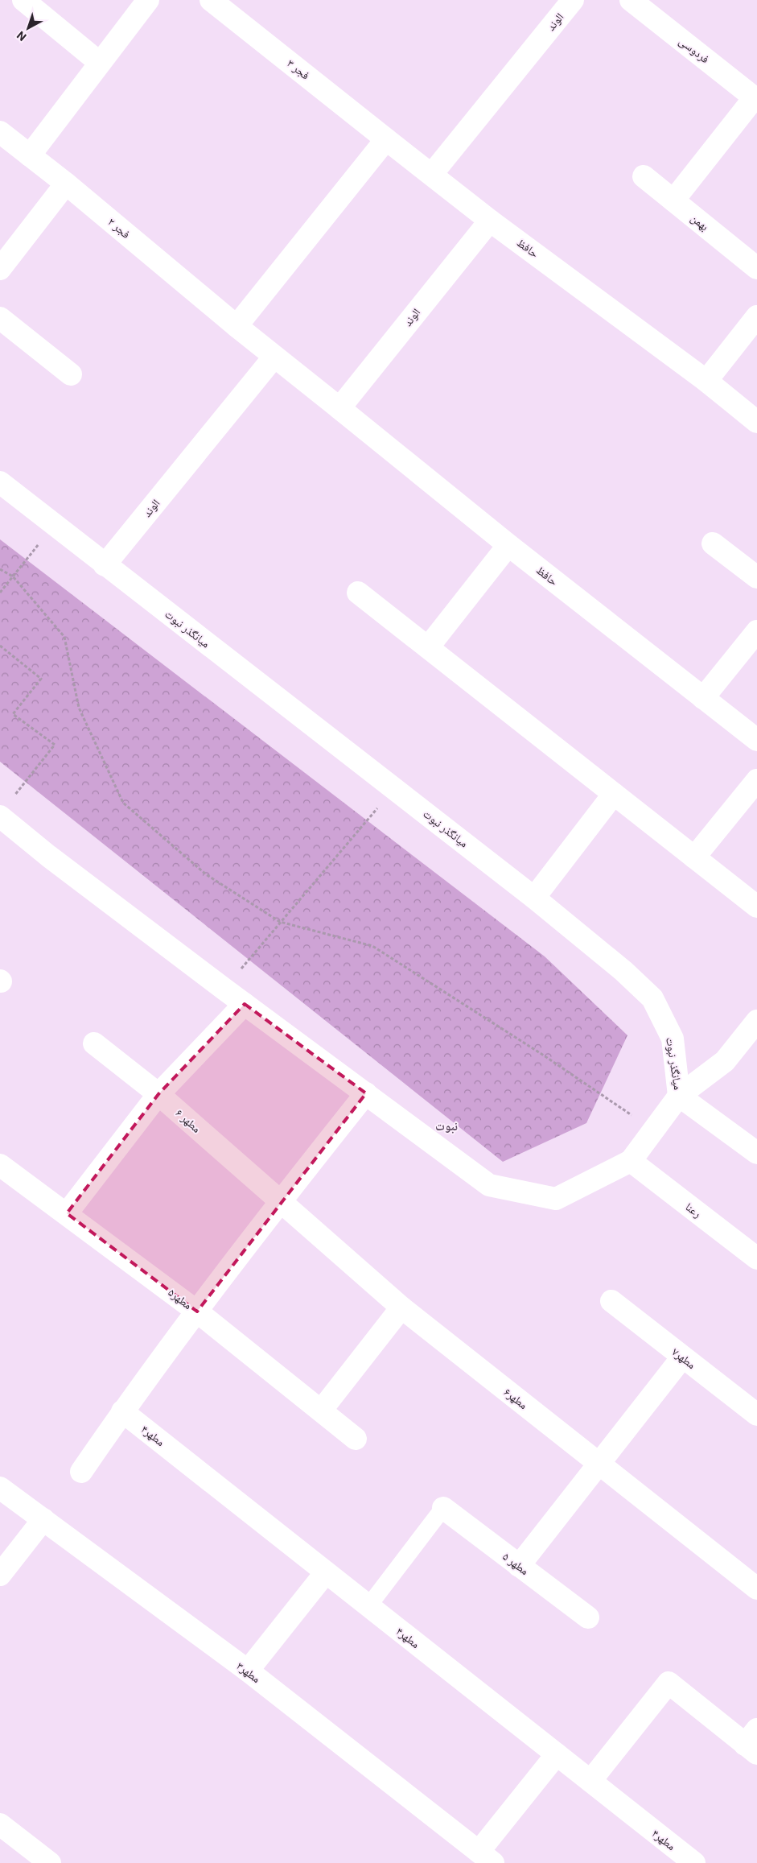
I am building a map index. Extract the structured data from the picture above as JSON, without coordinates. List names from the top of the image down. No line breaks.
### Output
{"streets":{"street":["الوند","فردوسی","فجر ۳","بهمن","فجر ۲","حافظ","میانگذر نبوت","مطهر ۶","رعنا","مطهر۵","مطهر۷","مطهر۶","مطهر۴","مطهر ۵","مطهر۳"]},"crossings":[["الوند","حافظ"],["الوند","میانگذر نبوت"],["میانگذر نبوت","رعنا"],["مطهر ۶","مطهر۶"]],"districts":["نبوت"],"north":"bottom left"}
